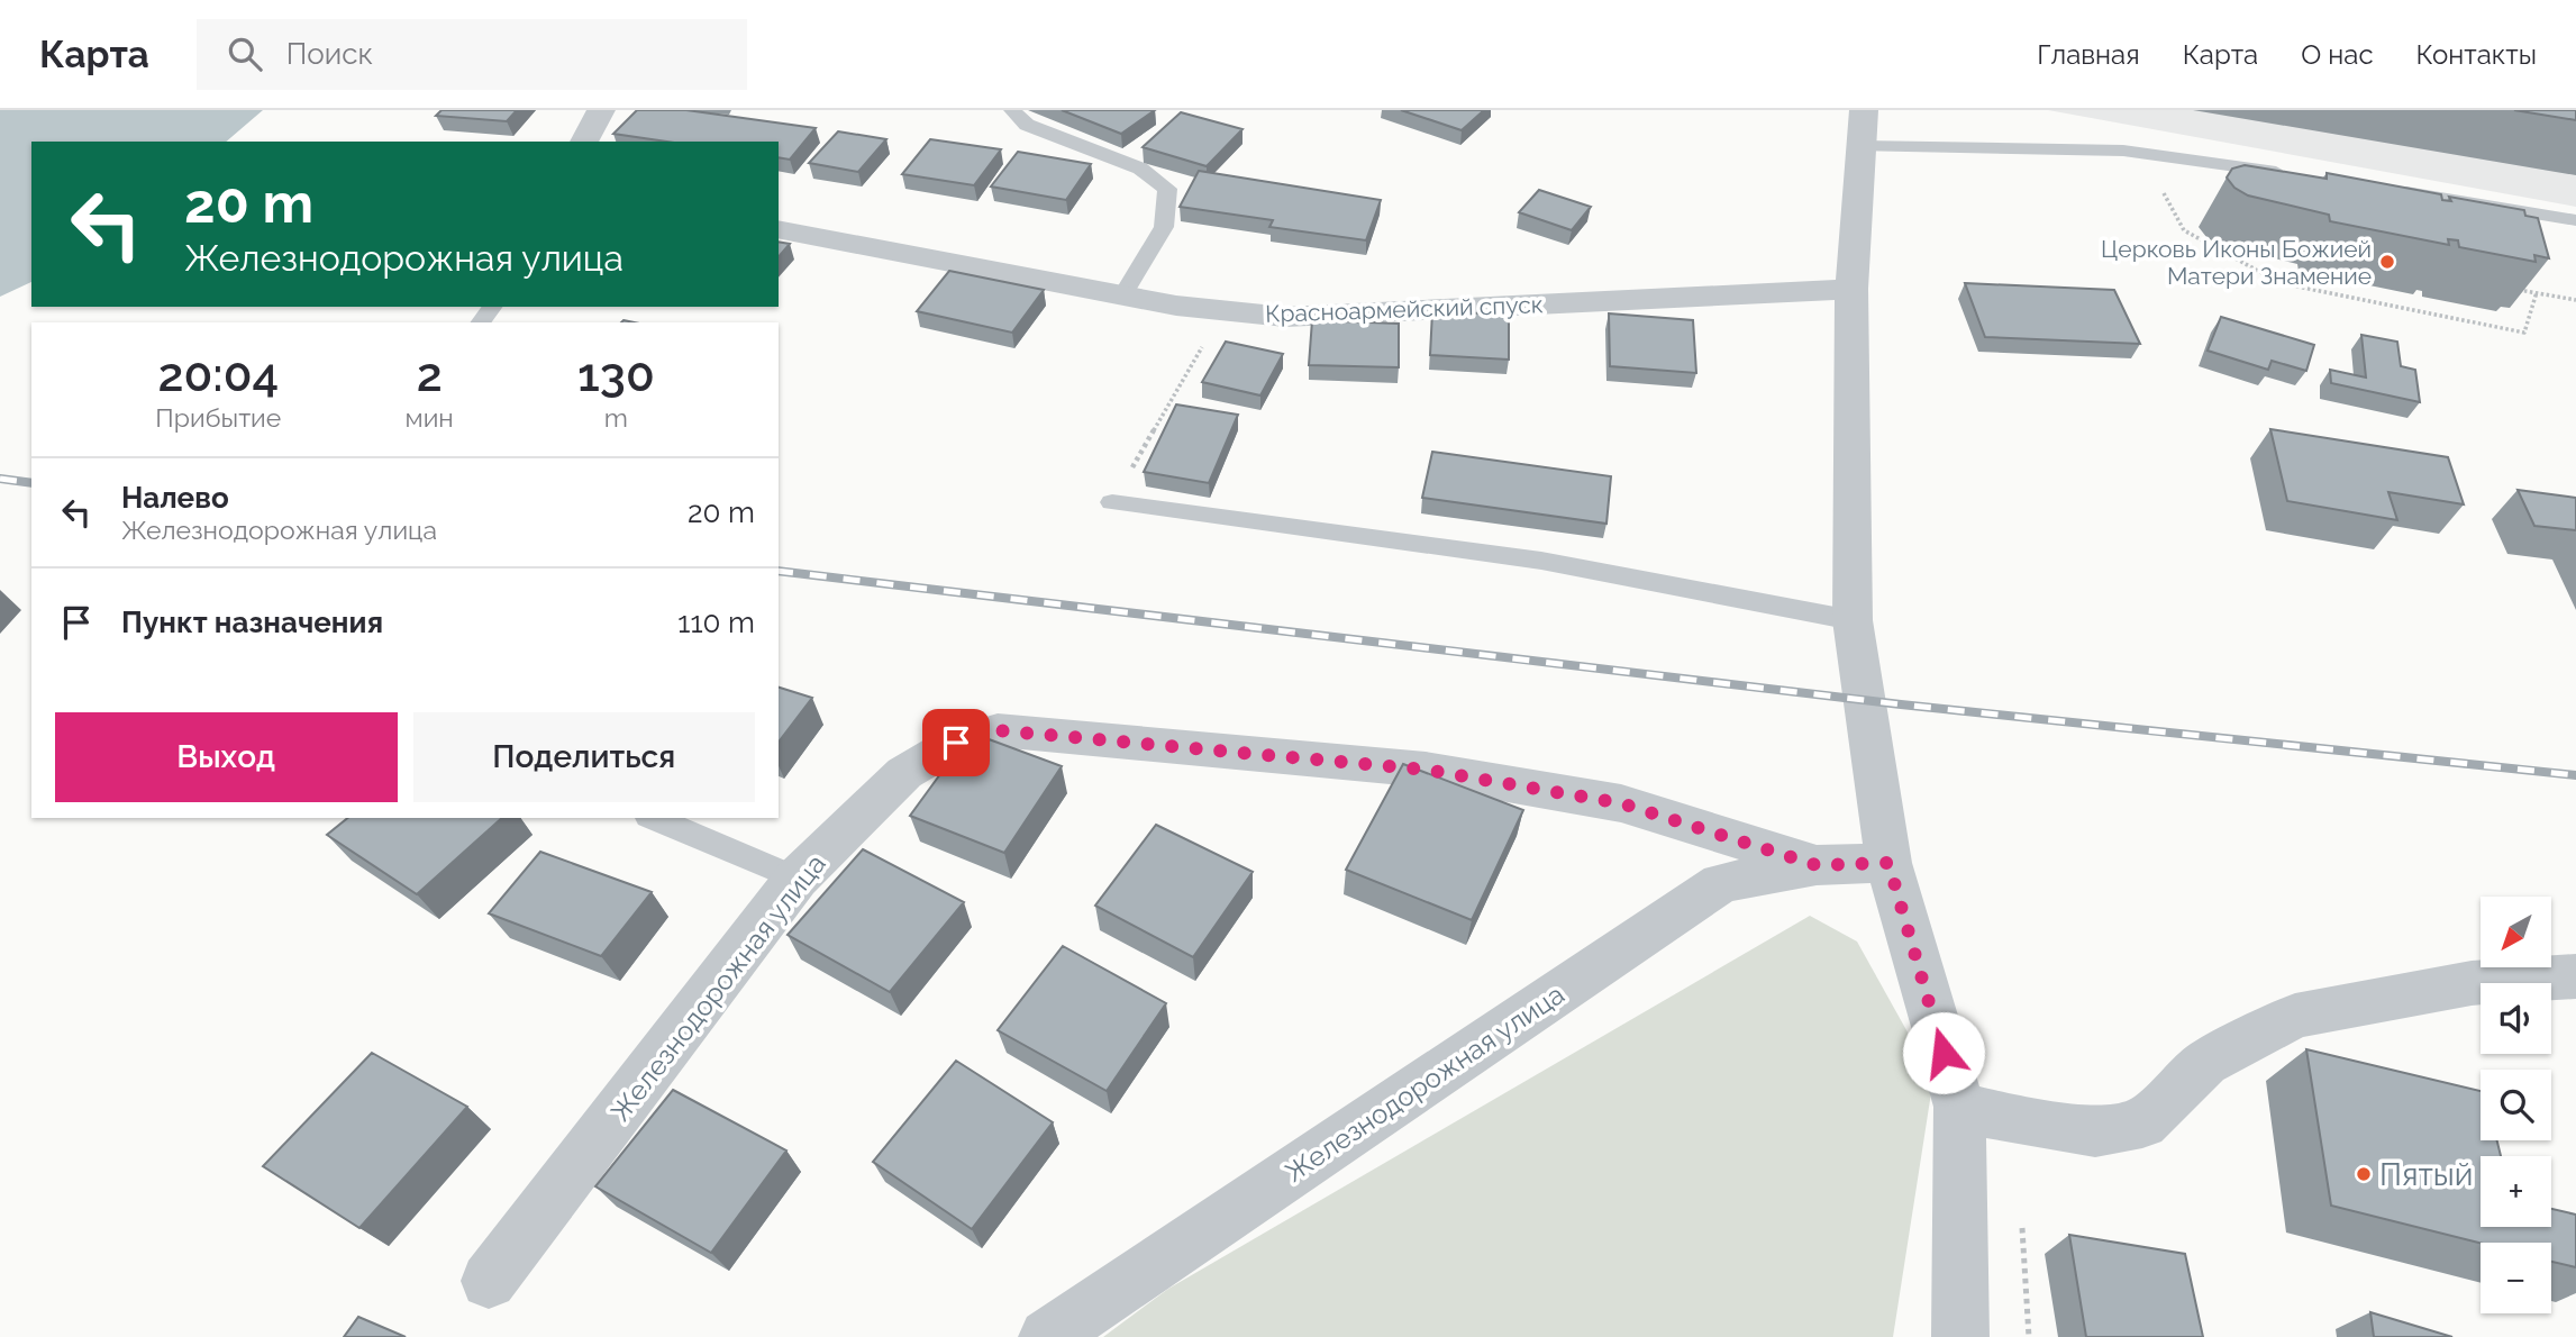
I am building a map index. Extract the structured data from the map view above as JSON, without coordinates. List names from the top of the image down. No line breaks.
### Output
{"streets":{"street":["Красноармейский спуск","Железнодорожная улица"]},"places":["Церковь Иконы Божией Матери Знамение","Пятый"],"north":"bottom left","page":{"header":"Карта","search":"Поиск","nav":["Главная","Карта","О нас","Контакты"],"turn":["20 m","Железнодорожная улица"],"eta":["20:04","Прибытие","2","мин","130","m"],"list":[{"name":"Налево","note":"Железнодорожная улица","value":"20 m"},{"name":"Пункт назначения","value":"110 m"}],"buttons":["Выход","Поделиться"],"map_buttons":["+","−"]}}
